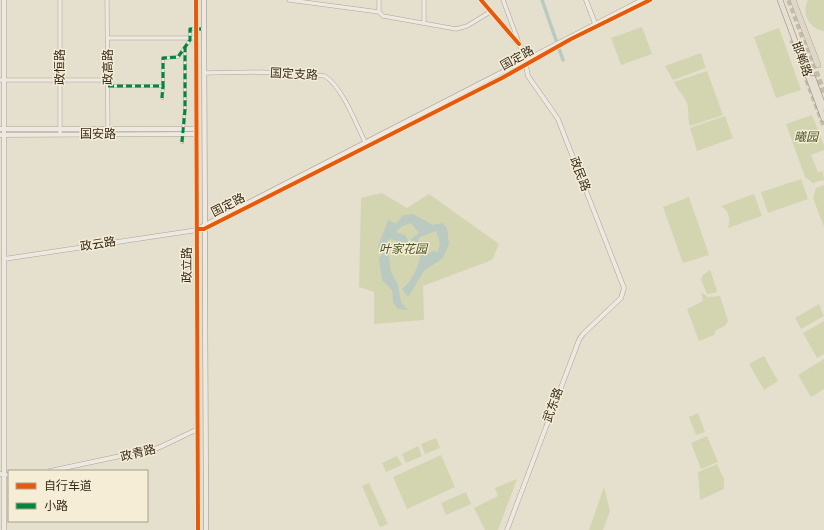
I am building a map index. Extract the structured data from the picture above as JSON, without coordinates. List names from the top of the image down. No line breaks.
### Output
{"streets":{"main road":["邯郸路","政立路"],"street":["国定路","政恒路","政高路","国定支路","国安路","政民路","政云路","武东路","政青路"]},"crossings":[["国定路","国定支路"],["国定路","政民路"],["国定路","政云路"],["国定路","政立路"],["政恒路","国安路"],["政高路","国安路"],["国定支路","政立路"],["国安路","政立路"],["政民路","武东路"],["政云路","政立路"],["政立路","政青路"]],"parks":["曦园","叶家花园"],"legend":["自行车道","小路"]}
